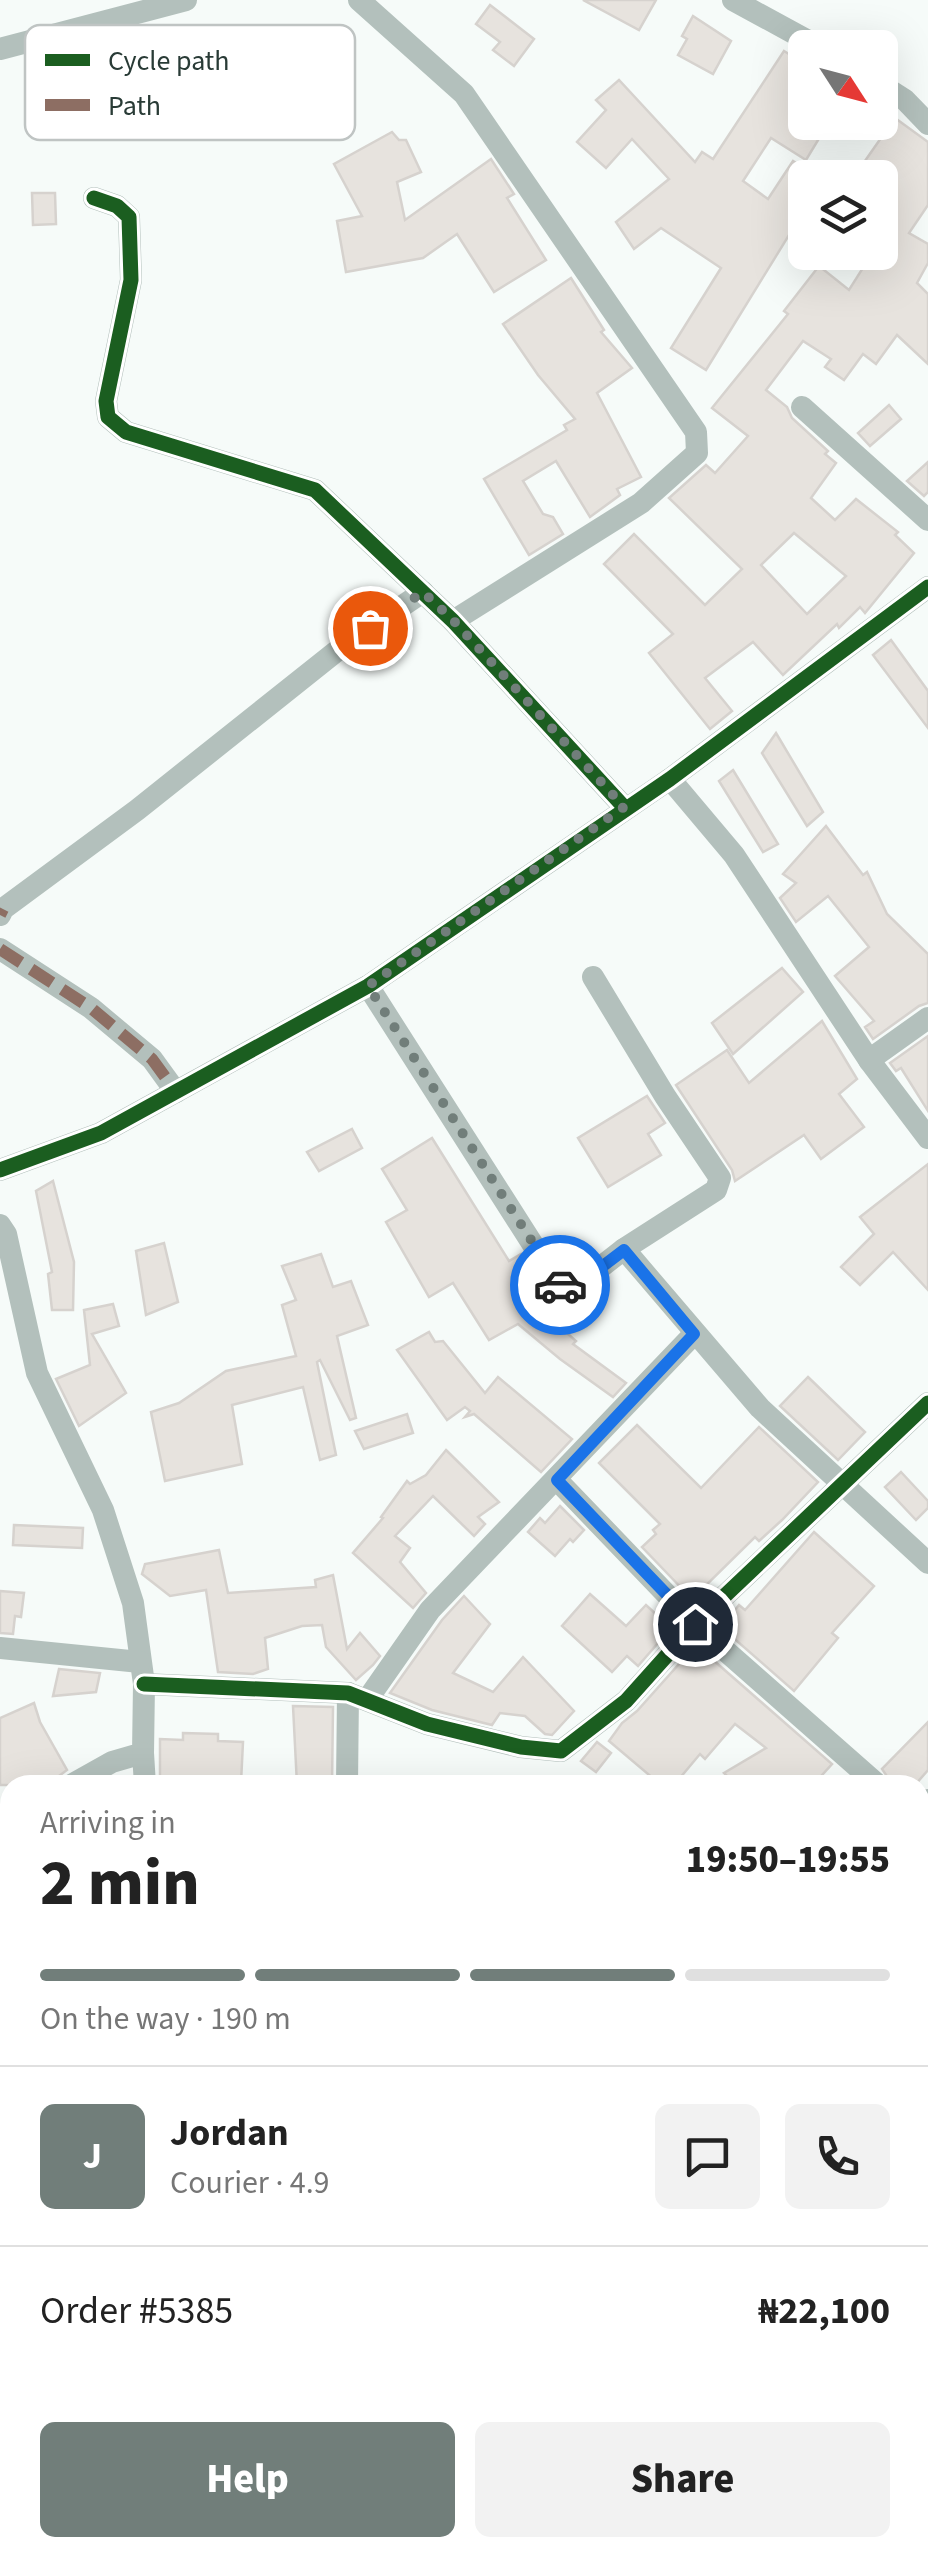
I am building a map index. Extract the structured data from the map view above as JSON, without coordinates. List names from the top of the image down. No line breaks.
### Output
{"legend":["Cycle path","Path"],"north":"bottom right","page":{"heading":["2 min","Arriving in","19:50–19:55"],"panel":["Jordan","Courier · 4.9","Order #5385","₦22,100"],"bar":"On the way · 190 m","round":"J","buttons":["Help","Share"]}}
